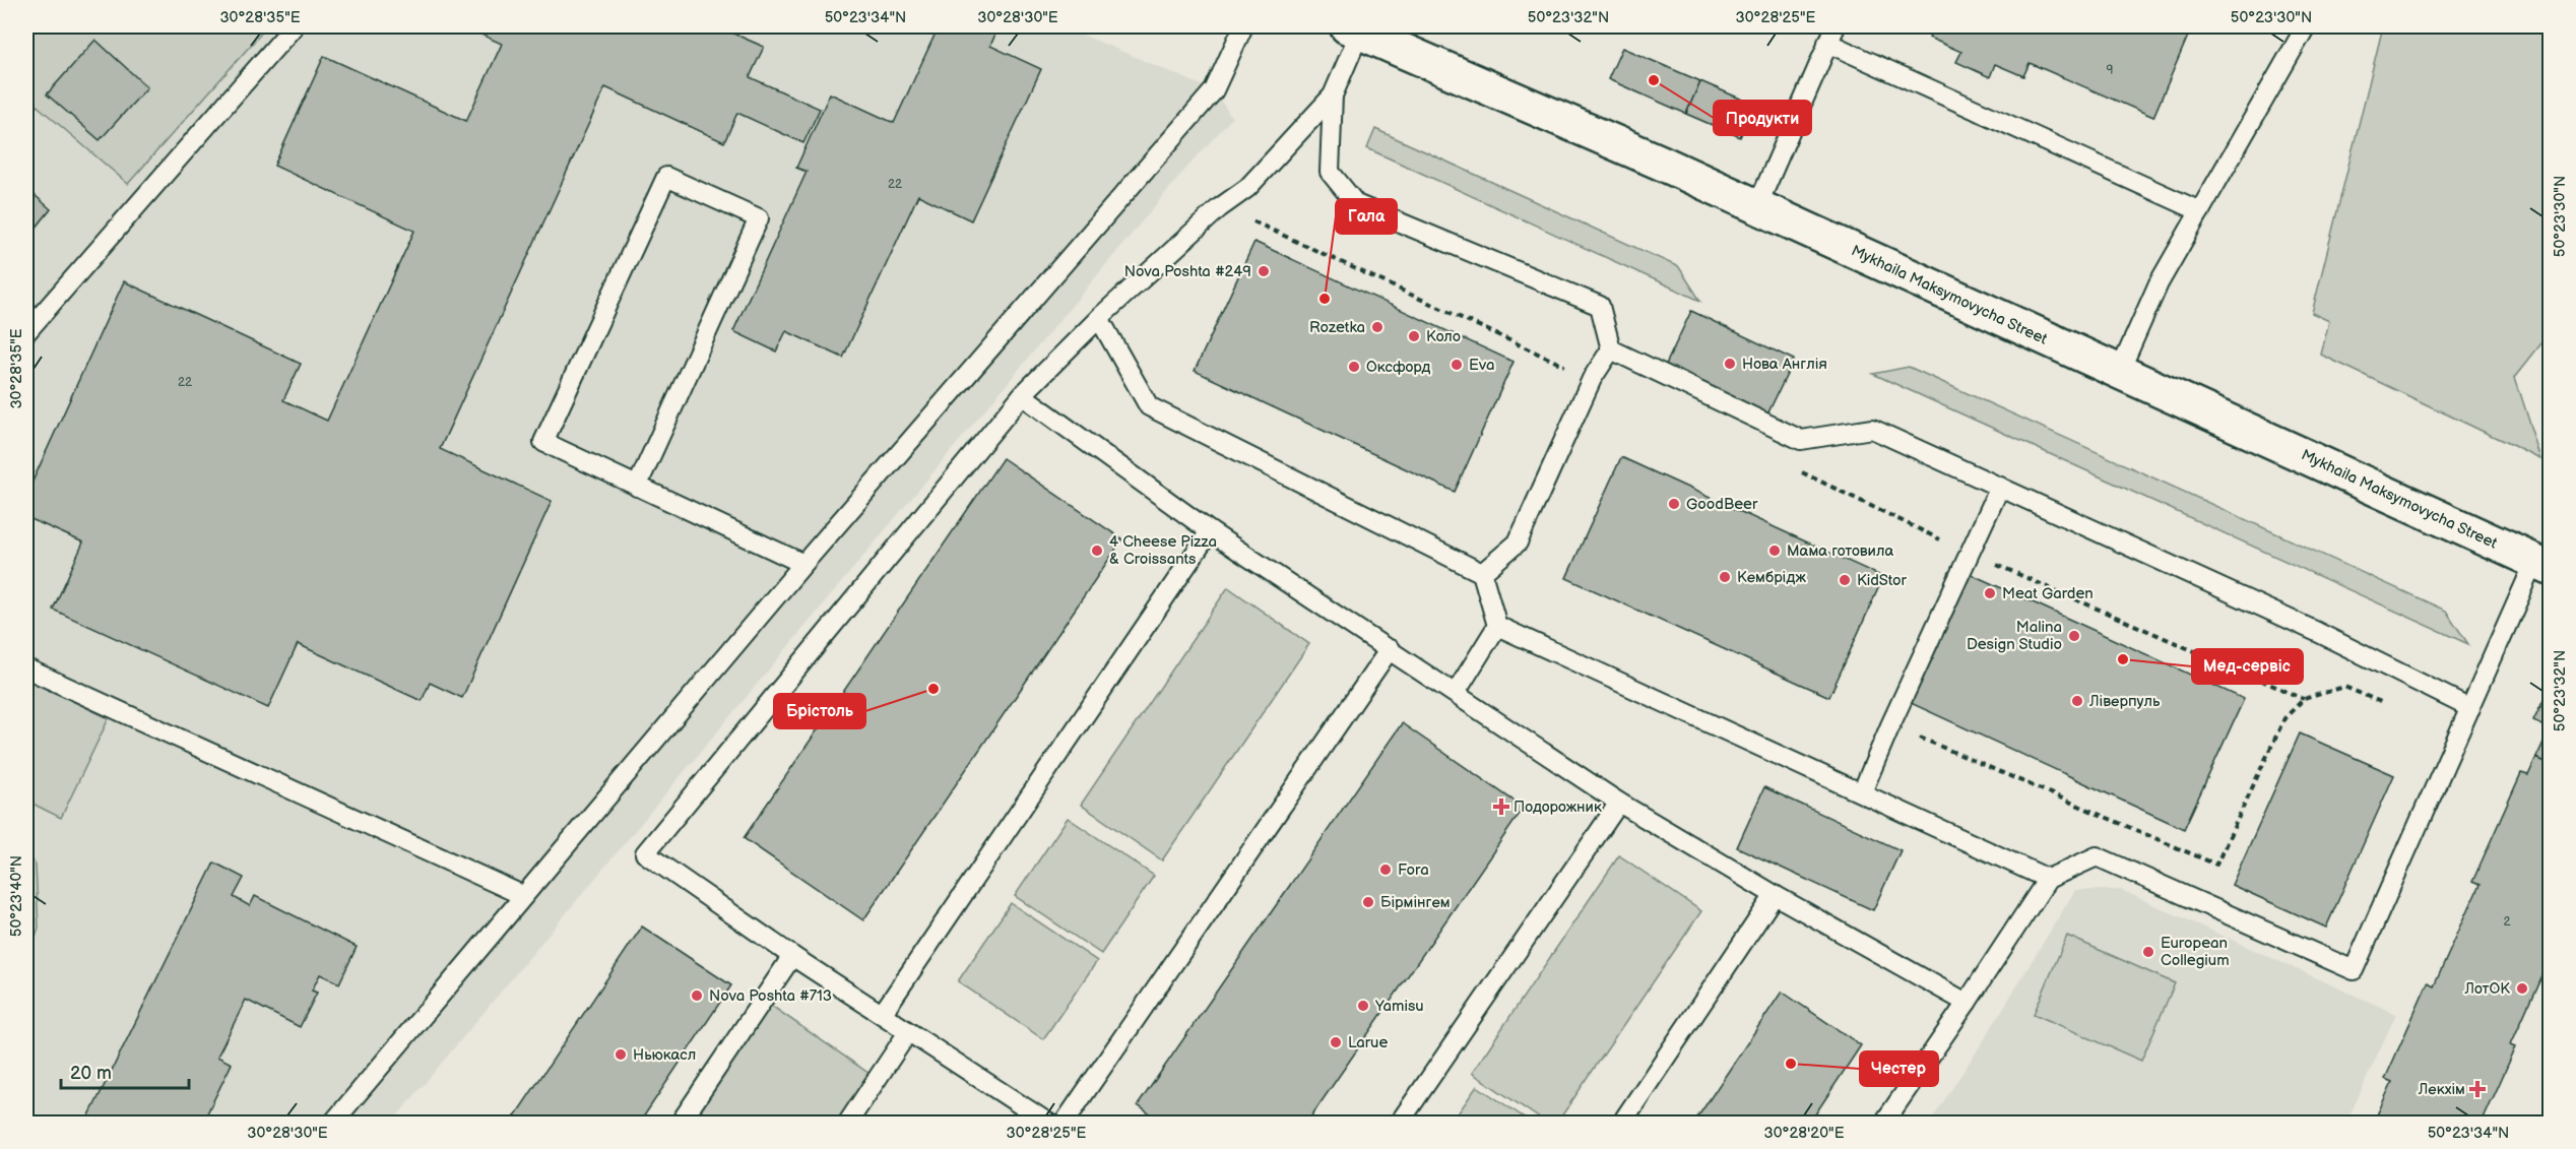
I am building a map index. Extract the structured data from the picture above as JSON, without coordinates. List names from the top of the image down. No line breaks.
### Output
{"streets":{"main road":["Mykhaila Maksymovycha Street"]},"places":{"other":["Продукти","Nova Poshta #249","Гала","Rozetka","Коло","Нова Англія","Eva","Оксфорд","GoodBeer","4 Cheese Pizza & Croissants","Мама готовила","Кембрідж","KidStor","Meat Garden","Malina Design Studio","Мед-сервіс","Брістоль","Ліверпуль","Fora","Бірмінгем","European Collegium","ЛотОК","Nova Poshta #713","Yamisu","Larue","Ньюкасл","Честер"],"health":["Подорожник","Лекхім"]},"house_numbers":["9","22","22","2"],"scale_bar":"20 m","coordinates":["30°28'35\"E","50°23'34\"N","30°28'30\"E","50°23'32\"N","30°28'25\"E","50°23'30\"N","50°23'40\"N","30°28'20\"E"]}
